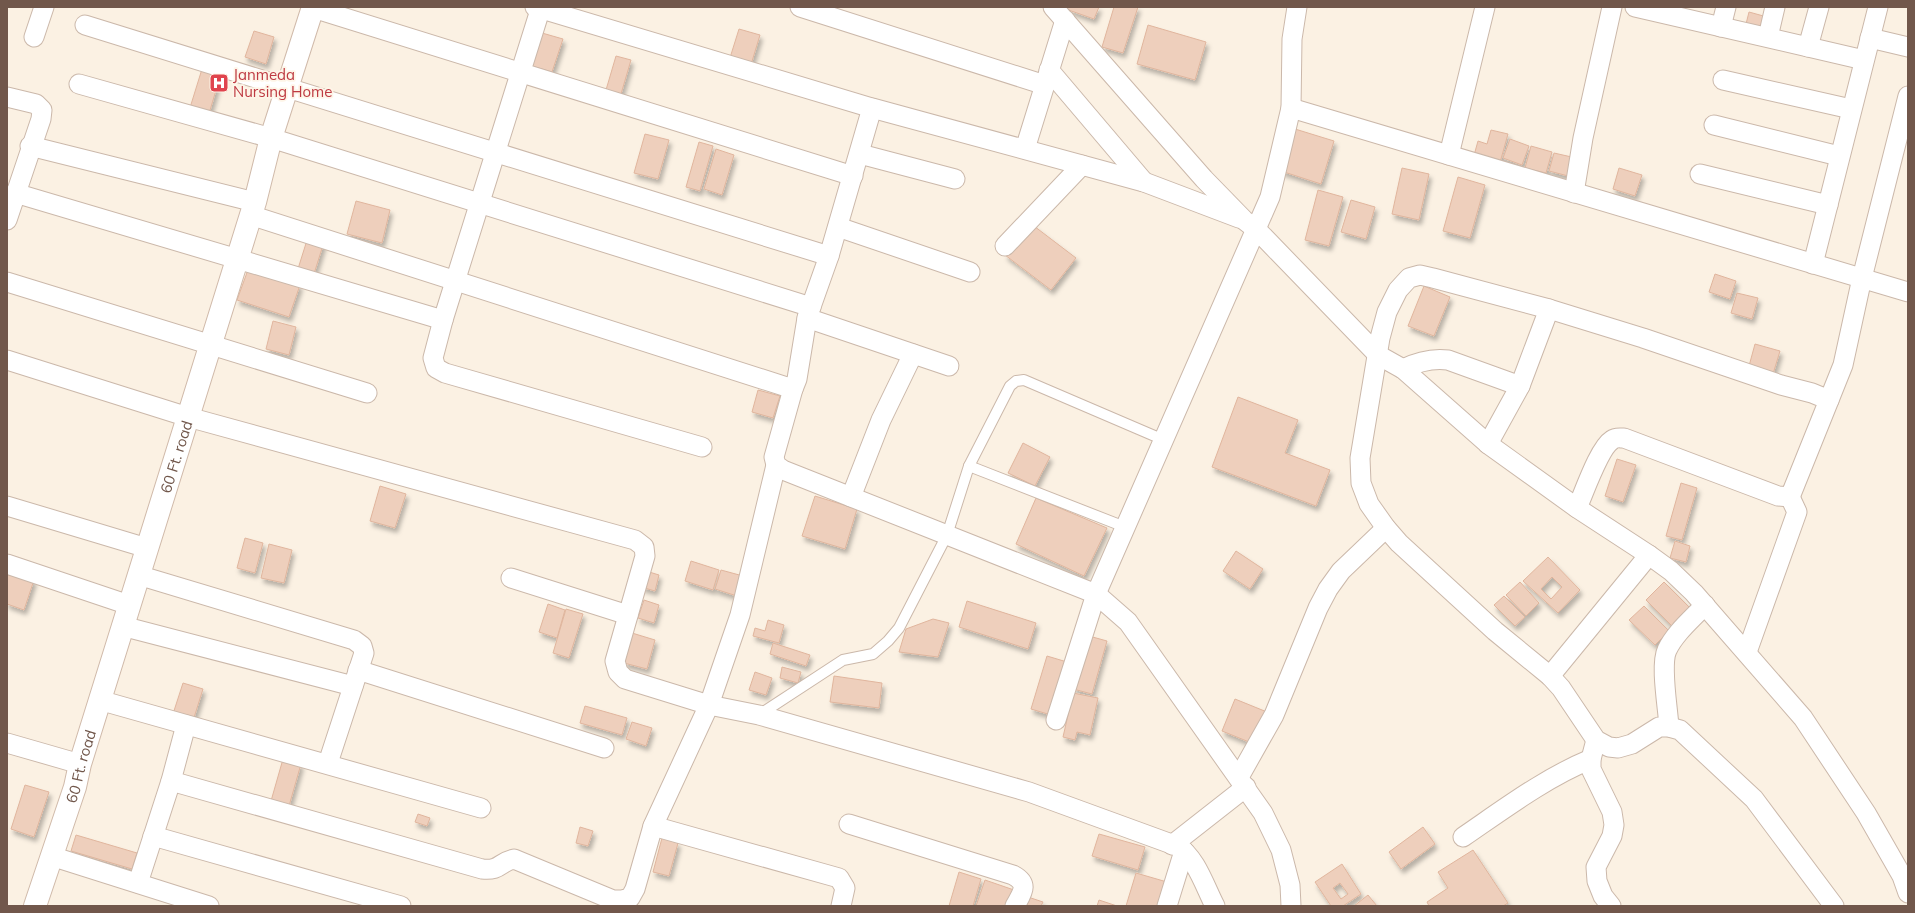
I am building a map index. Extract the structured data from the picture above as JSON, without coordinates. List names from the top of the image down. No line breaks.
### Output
{"streets":{"street":["60 Ft. road"]},"places":{"hospital":["Janmeda Nursing Home"]}}
